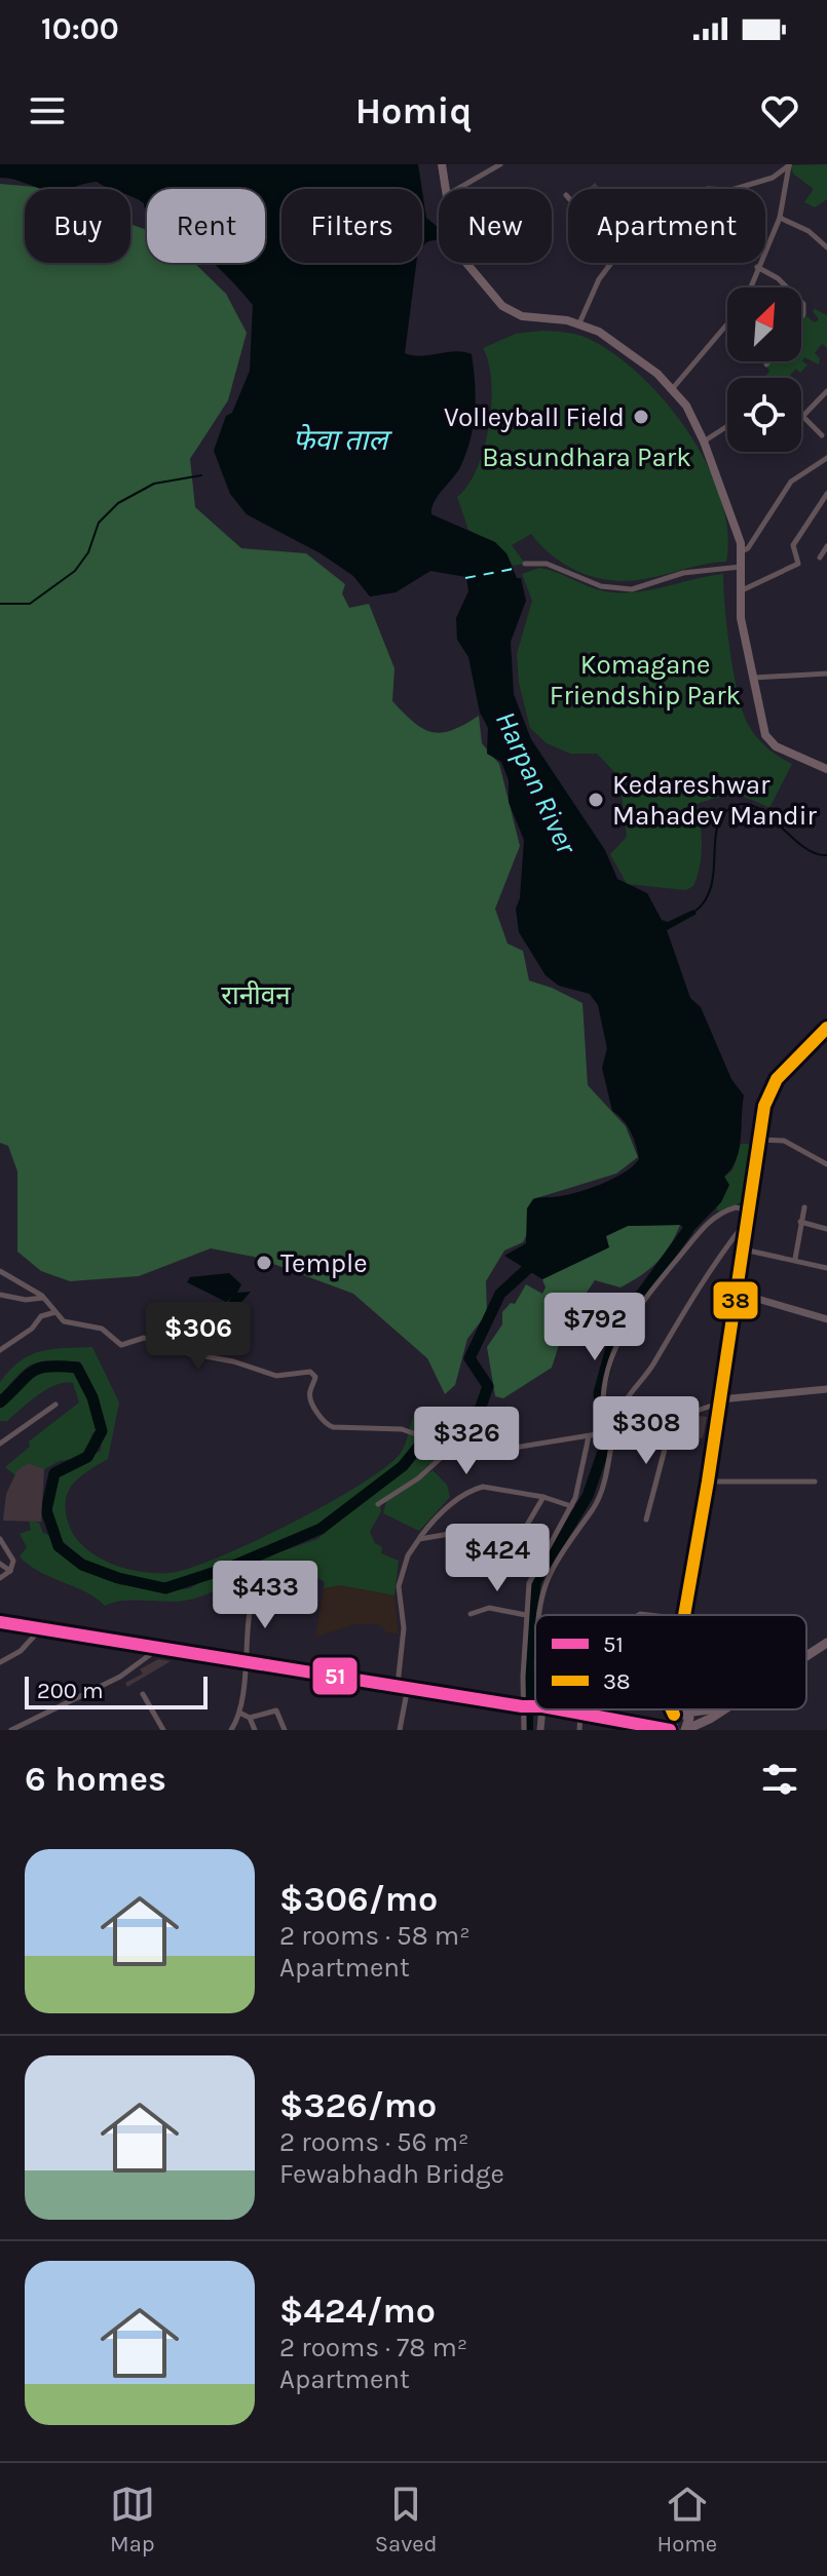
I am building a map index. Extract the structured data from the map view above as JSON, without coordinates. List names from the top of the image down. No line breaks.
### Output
{"water":["फेवा ताल","Harpan River"],"parks":["Basundhara Park","Komagane Friendship Park","रानीवन"],"places":["Volleyball Field","Kedareshwar Mahadev Mandir","Temple"],"lines":["transit line 38","transit line 51"],"legend":["51","38"],"scale_bar":"200 m","north":"top right","page":{"status":"10:00","header":"Homiq","chip":["Buy","Rent","Filters","New","Apartment"],"price":["$792","$306","$308","$326","$424","$433"],"scale":"200 m","heading":"6 homes","list":[{"name":"$306/mo","note":"2 rooms · 58 m² · Apartment"},{"name":"$326/mo","note":"2 rooms · 56 m² · Fewabhadh Bridge"},{"name":"$424/mo","note":"2 rooms · 78 m² · Apartment"}],"tabs":["Map","Saved","Home"]}}
